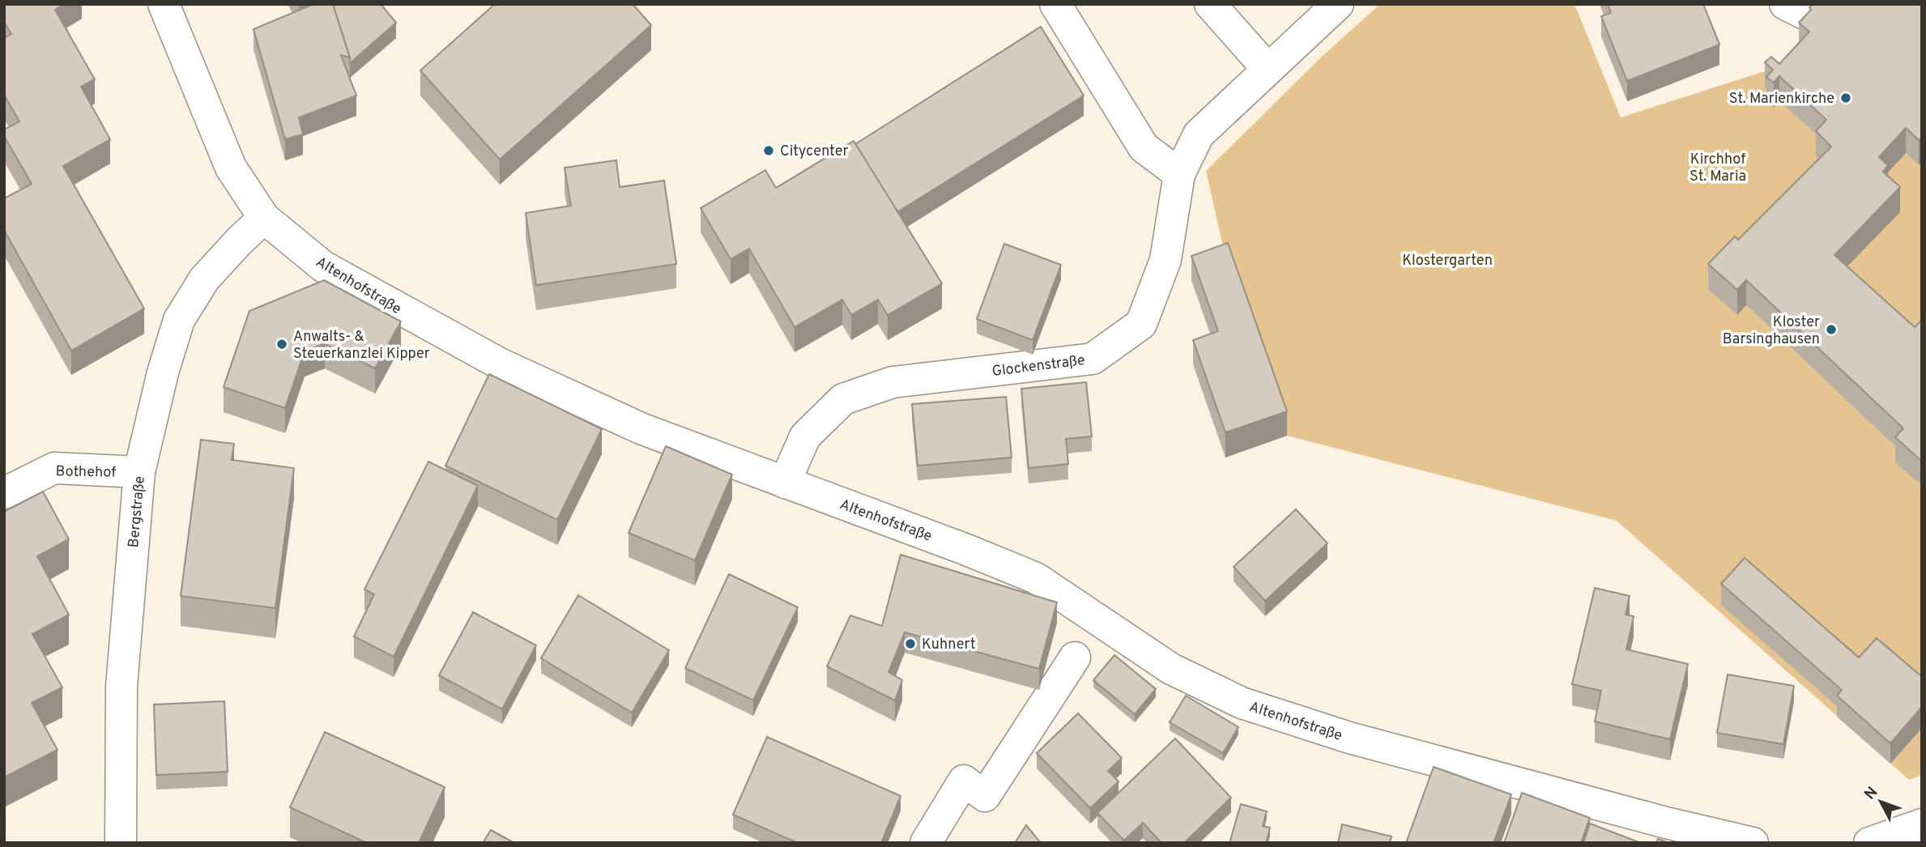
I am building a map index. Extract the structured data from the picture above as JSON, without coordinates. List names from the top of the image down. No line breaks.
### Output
{"streets":{"street":["Altenhofstraße","Glockenstraße","Bothehof","Bergstraße"]},"crossings":[["Altenhofstraße","Glockenstraße"],["Altenhofstraße","Bergstraße"],["Bothehof","Bergstraße"]],"parks":["Kirchhof St. Maria","Klostergarten"],"places":["St. Marienkirche","Citycenter","Kloster Barsinghausen","Anwalts- & Steuerkanzlei Kipper","Kuhnert"],"north":"top left"}
